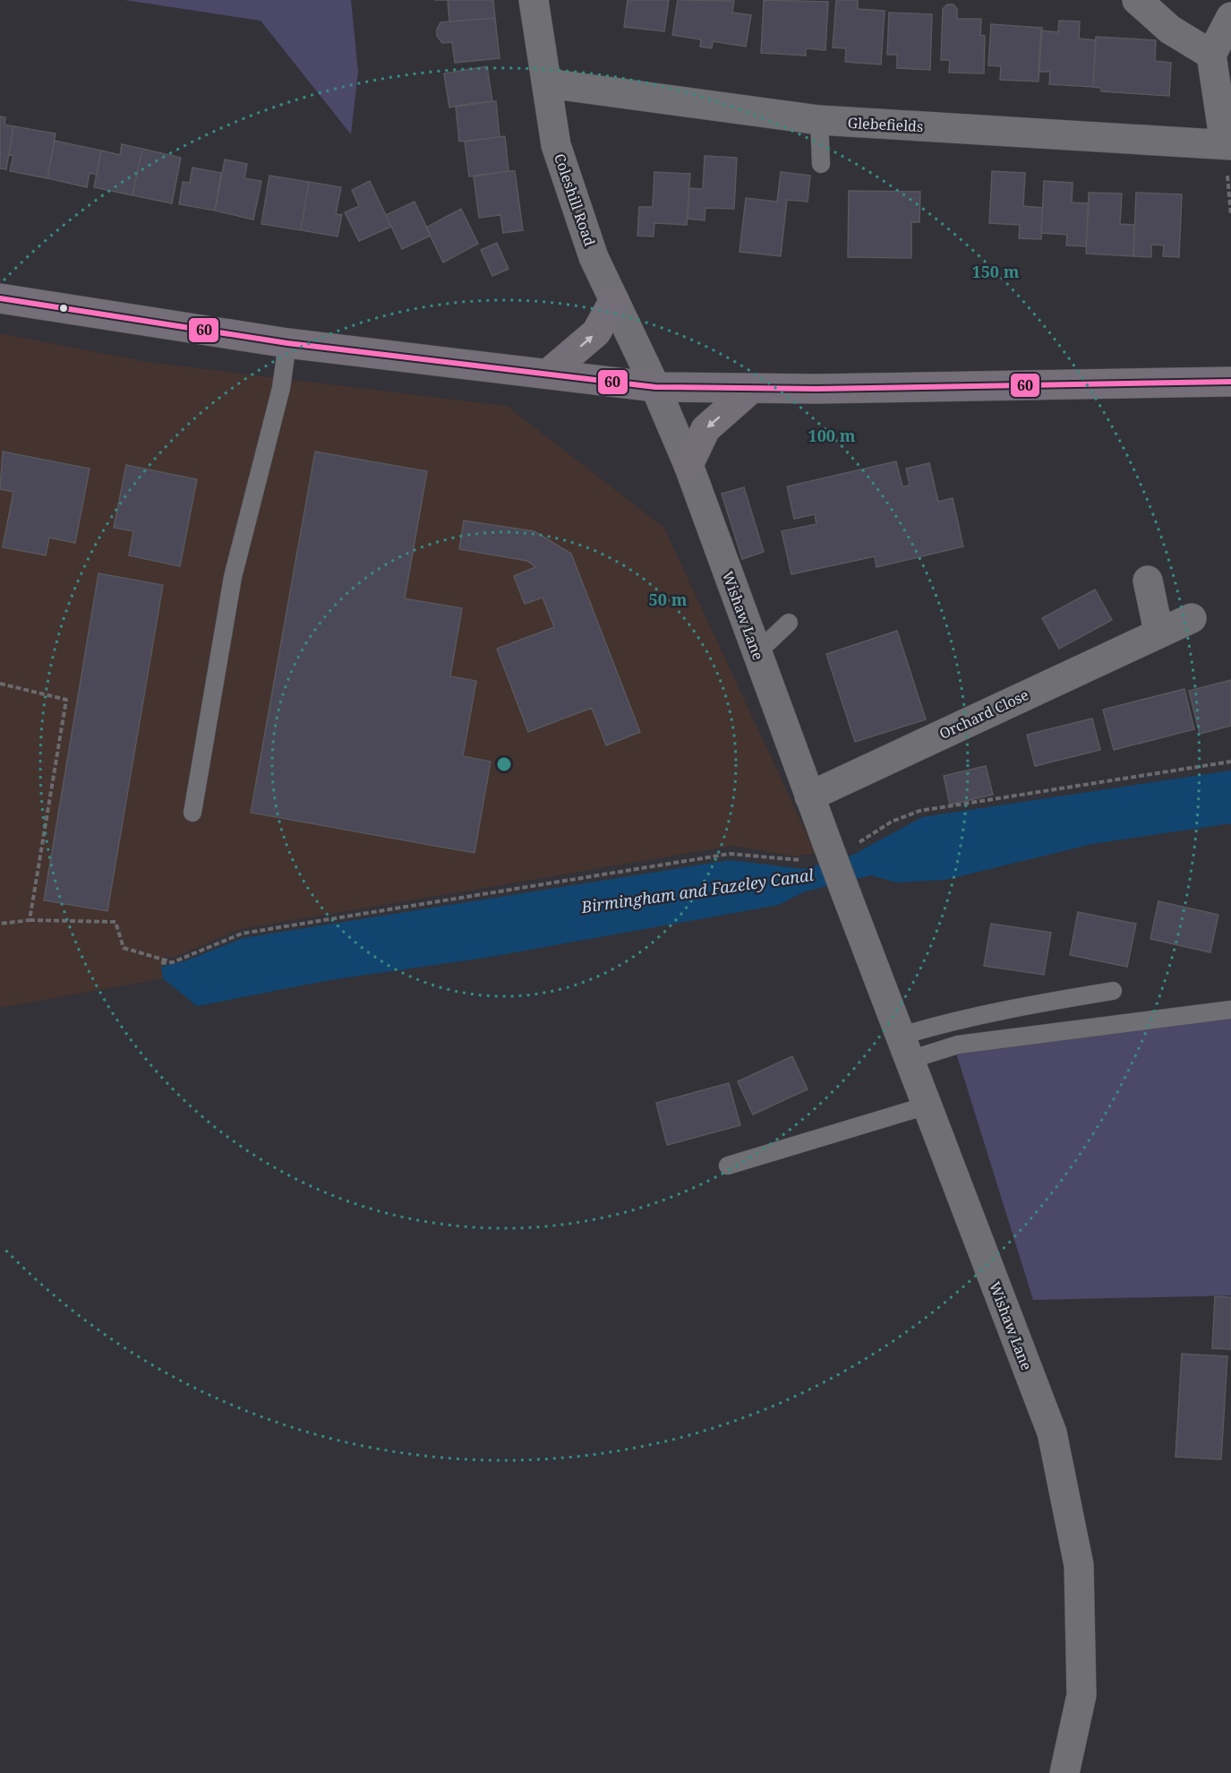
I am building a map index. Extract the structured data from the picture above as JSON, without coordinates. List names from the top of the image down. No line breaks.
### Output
{"streets":{"street":["Glebefields","Coleshill Road","Wishaw Lane","Orchard Close"]},"crossings":[["Glebefields","Coleshill Road"],["Coleshill Road","Wishaw Lane"],["Wishaw Lane","Orchard Close"]],"water":["Birmingham and Fazeley Canal"],"lines":["transit line 60"],"rings":["150 m","100 m","50 m"]}
